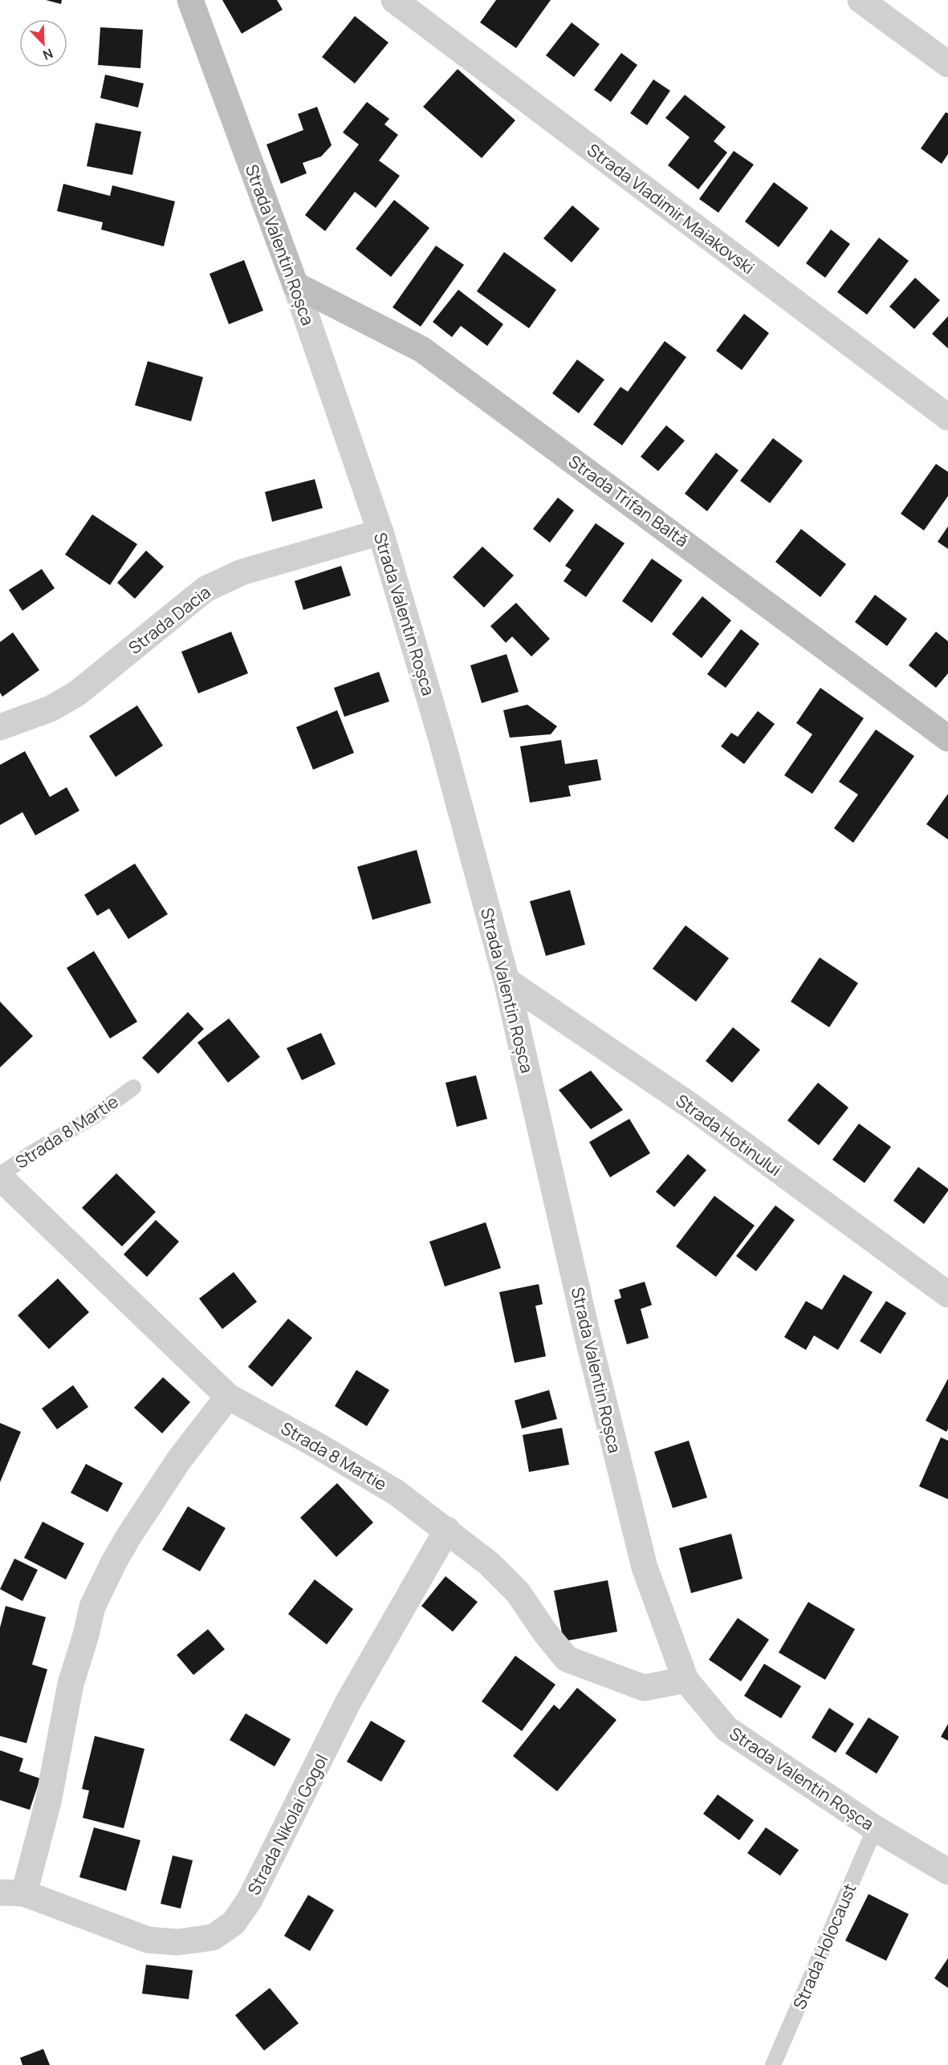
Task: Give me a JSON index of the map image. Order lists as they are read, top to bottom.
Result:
{
  "streets": {
    "main road": ["Strada Valentin Roșca", "Strada Trifan Baltă"],
    "street": [
      "Strada Vladimir Maiakovski",
      "Strada Dacia",
      "Strada 8 Martie",
      "Strada Hotinului",
      "Strada Nikolai Gogol"
    ],
    "lane": ["Strada Holocaust"]
  },
  "crossings": [
    ["Strada Valentin Roșca", "Strada Trifan Baltă"],
    ["Strada Valentin Roșca", "Strada Dacia"],
    ["Strada Valentin Roșca", "Strada 8 Martie"],
    ["Strada Valentin Roșca", "Strada Hotinului"],
    ["Strada Valentin Roșca", "Strada Holocaust"],
    ["Strada 8 Martie", "Strada Nikolai Gogol"]
  ],
  "north": "bottom right"
}
